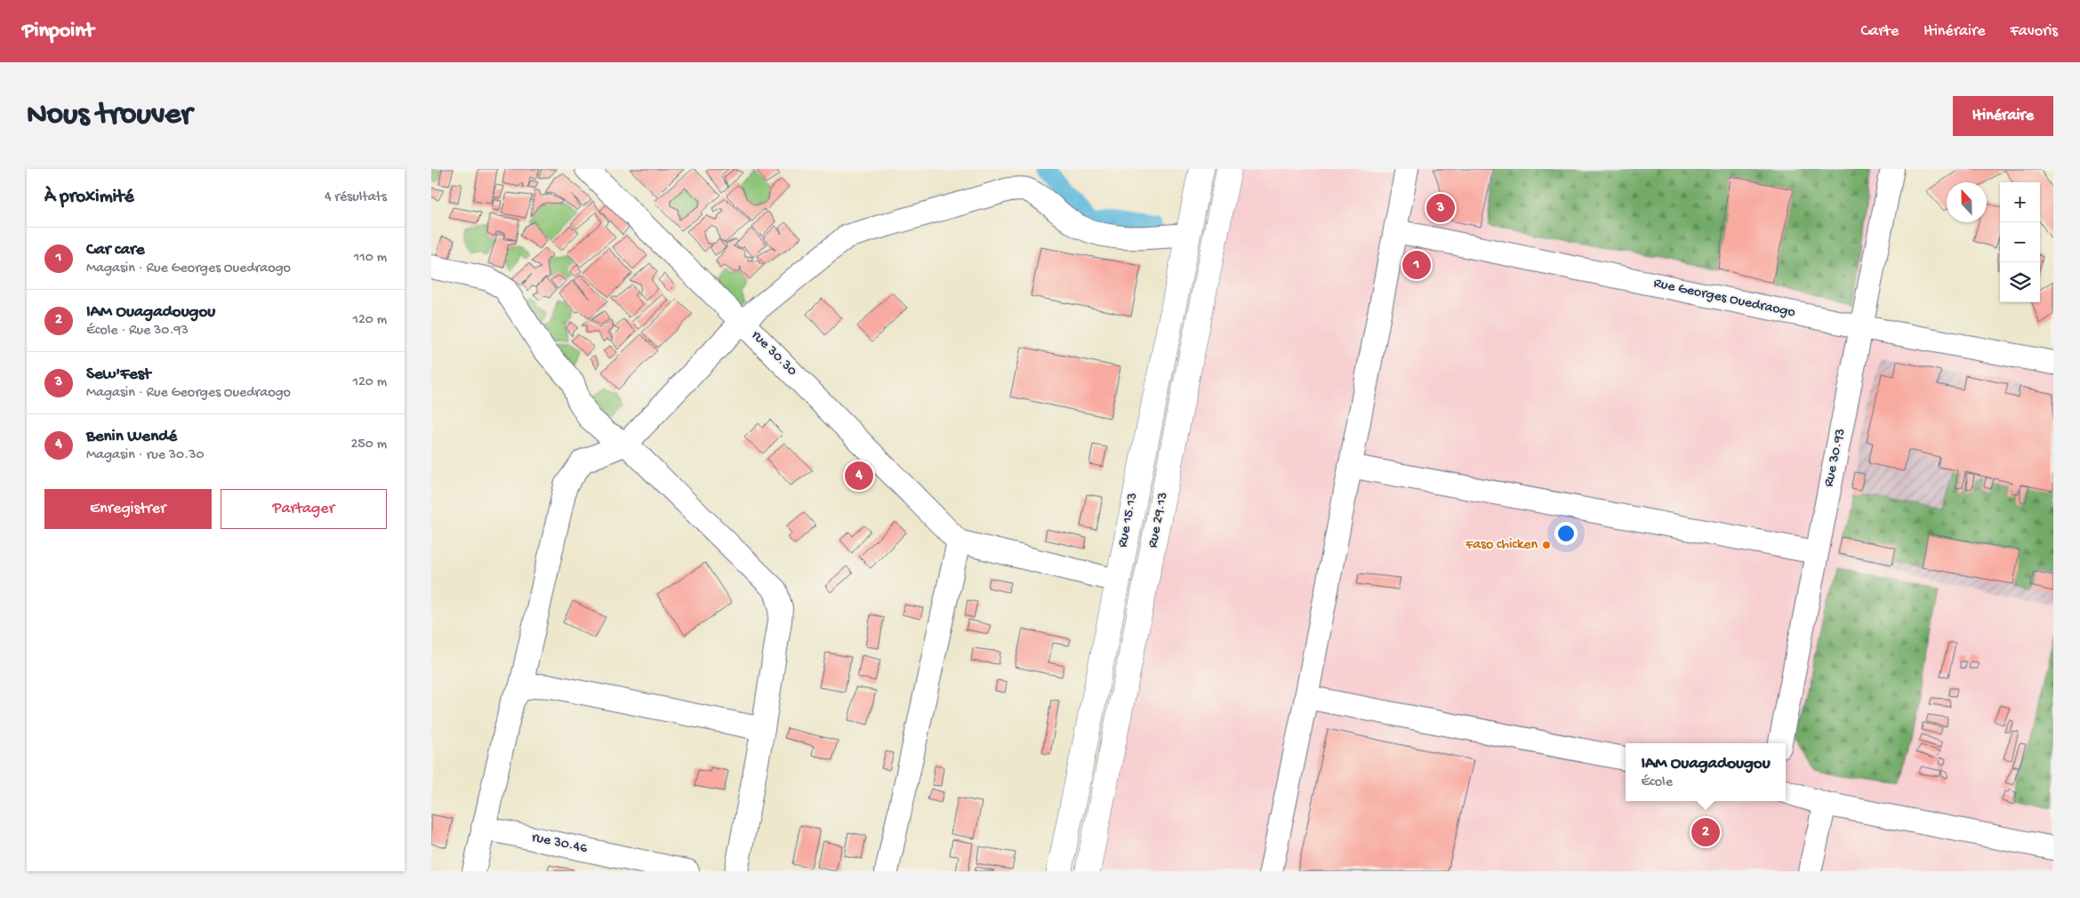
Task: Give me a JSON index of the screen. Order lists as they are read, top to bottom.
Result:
{
  "streets": {
    "main road": ["Rue 15.13", "Rue 29.13"],
    "street": [
      "Rue Georges Ouedraogo",
      "rue 30.30",
      "Rue 30.93",
      "rue 30.46"
    ]
  },
  "crossings": [
    ["Rue Georges Ouedraogo", "Rue 30.93"]
  ],
  "places": ["Faso chicken"],
  "north": "top",
  "page": {
    "header": "Pinpoint",
    "nav": ["Carte", "Itinéraire", "Favoris"],
    "buttons": [
      "Itinéraire",
      ["Enregistrer", "Partager"]
    ],
    "title": "Nous trouver",
    "heading": ["À proximité", "4 résultats"],
    "map_buttons": ["+", "−"],
    "pins": [
      "3",
      "1",
      "4",
      "2"
    ],
    "list": [
      {
        "mark": "1",
        "name": "Car care",
        "note": "Magasin · Rue Georges Ouedraogo",
        "value": "110 m"
      },
      {
        "mark": "2",
        "name": "IAM Ouagadougou",
        "note": "École · Rue 30.93",
        "value": "120 m"
      },
      {
        "mark": "3",
        "name": "Sew'Fest",
        "note": "Magasin · Rue Georges Ouedraogo",
        "value": "120 m"
      },
      {
        "mark": "4",
        "name": "Benin Wendé",
        "note": "Magasin · rue 30.30",
        "value": "250 m"
      }
    ],
    "popup": ["IAM Ouagadougou", "École"]
  }
}
